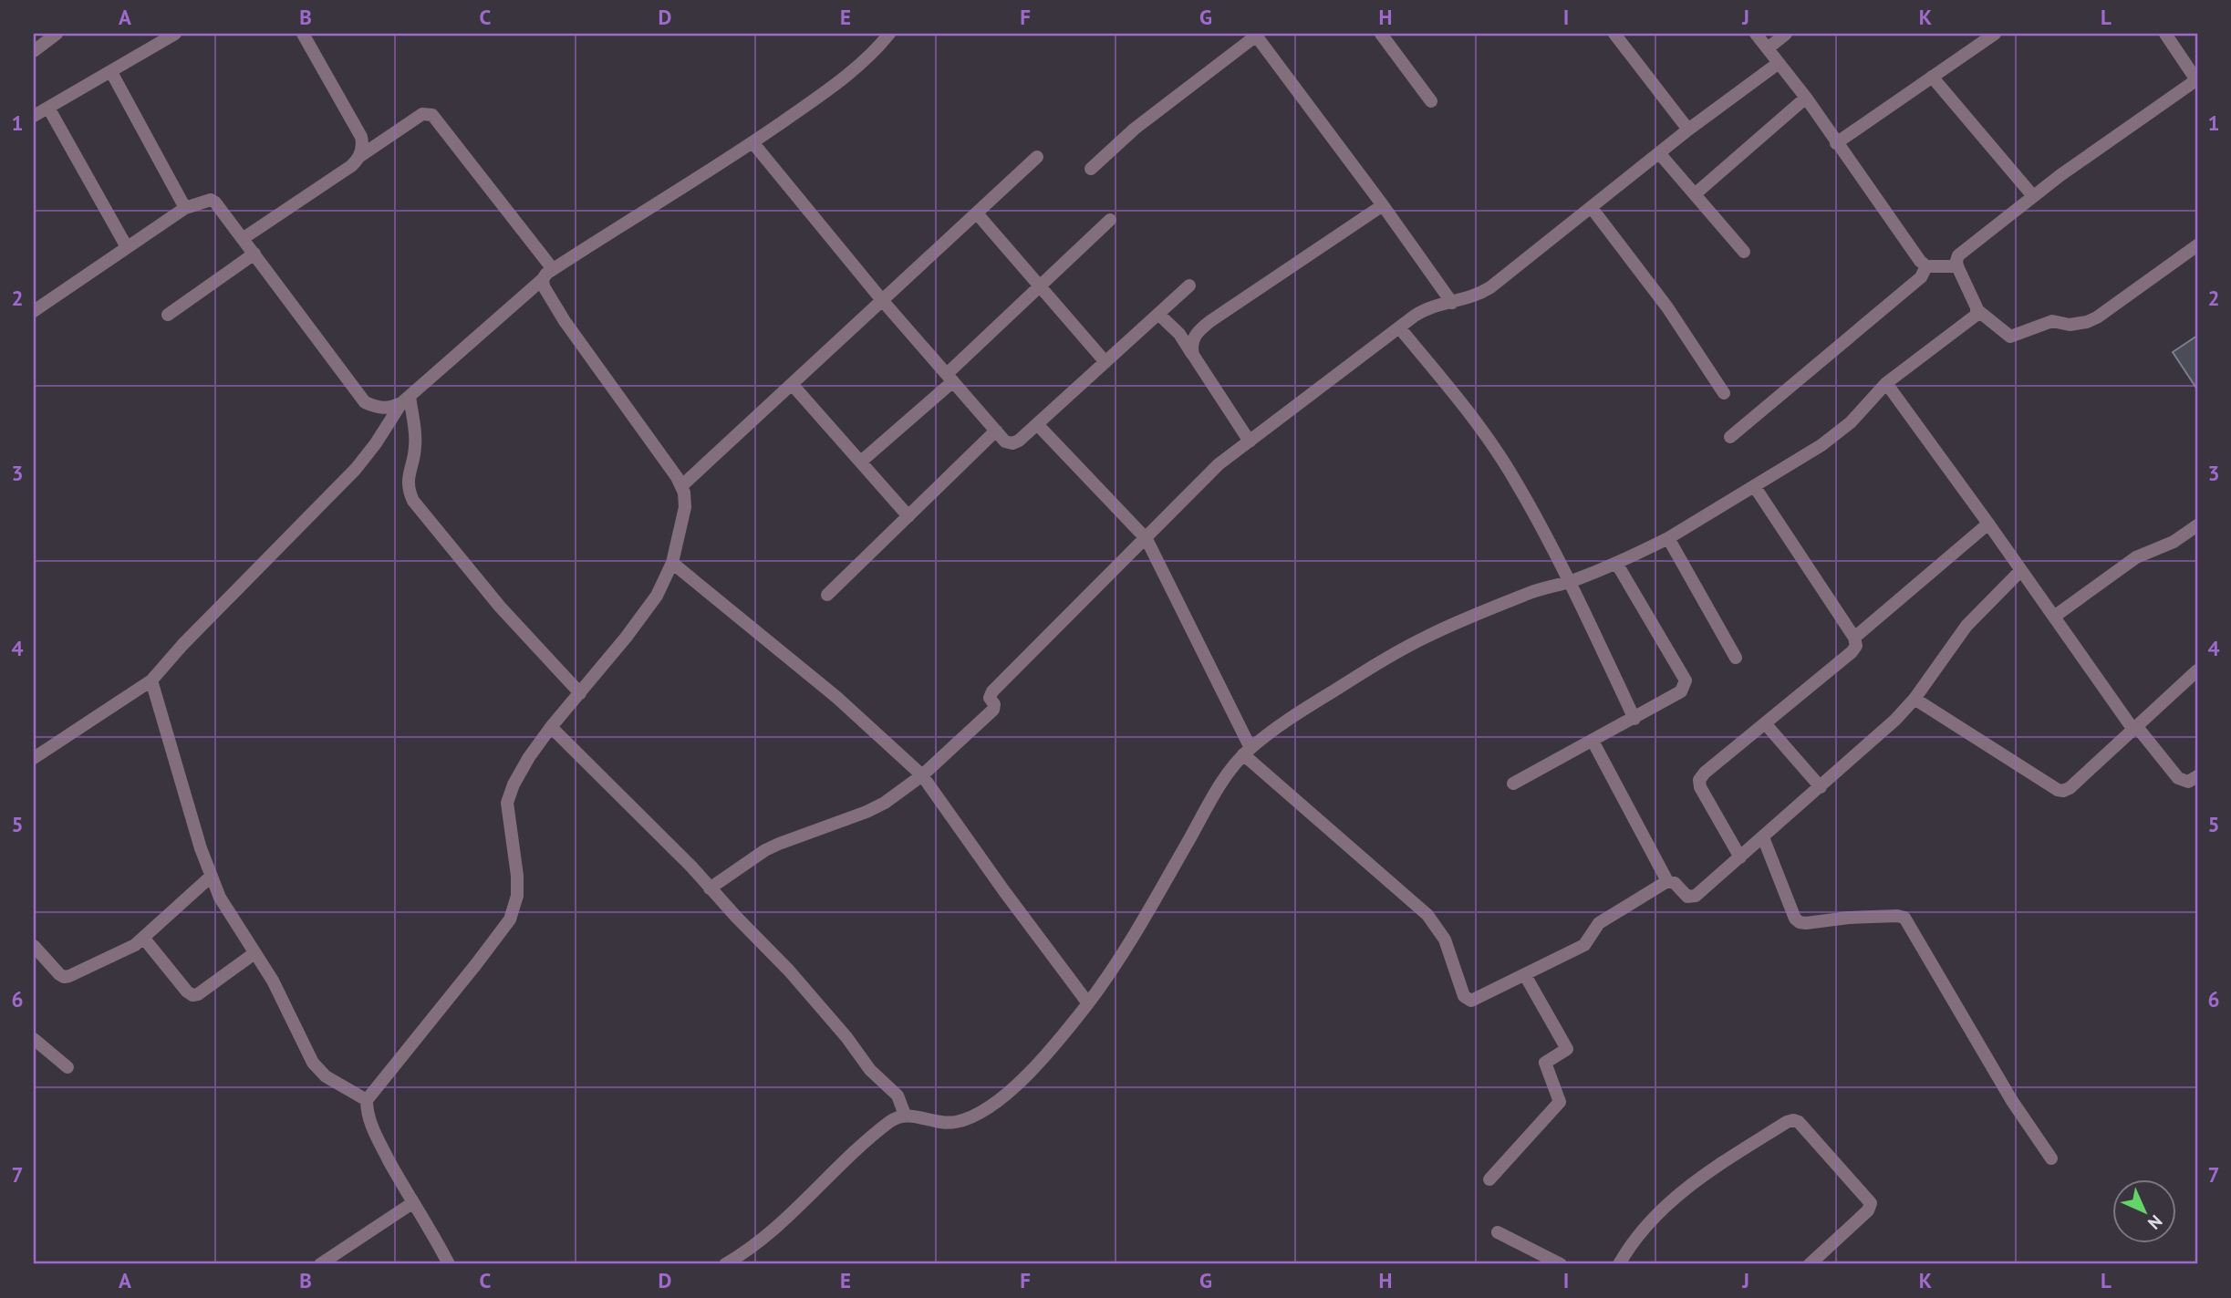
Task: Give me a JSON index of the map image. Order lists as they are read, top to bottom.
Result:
{
  "north": "bottom right",
  "grid": {
    "columns": [
      "A",
      "B",
      "C",
      "D",
      "E",
      "F",
      "G",
      "H",
      "I",
      "J",
      "K",
      "L"
    ],
    "rows": [
      "1",
      "2",
      "3",
      "4",
      "5",
      "6",
      "7"
    ]
  }
}
